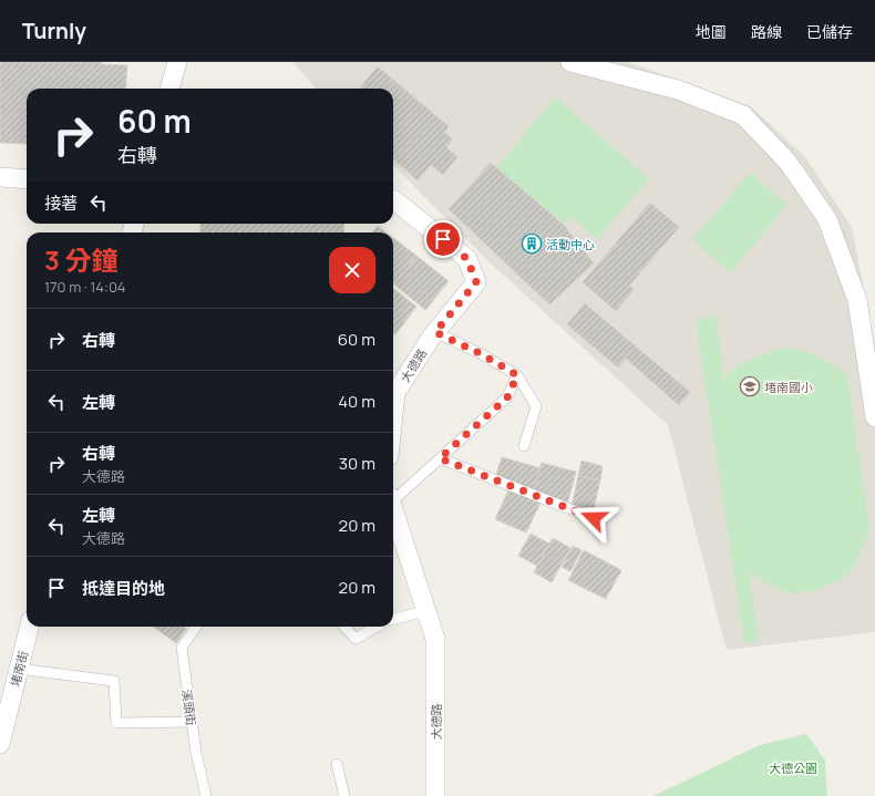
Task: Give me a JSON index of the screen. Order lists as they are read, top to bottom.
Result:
{
  "streets": {
    "street": ["大德路", "堵南街"],
    "lane": ["溪頭街"]
  },
  "parks": ["大德公園"],
  "places": {
    "building": ["活動中心"],
    "school or university": ["堵南國小"]
  },
  "page": {
    "header": "Turnly",
    "nav": ["地圖", "路線", "已儲存"],
    "turn": ["60 m", "右轉"],
    "then": "接著",
    "heading": ["3 分鐘", "170 m · 14:04"],
    "list": [
      {
        "name": "右轉",
        "value": "60 m"
      },
      {
        "name": "左轉",
        "value": "40 m"
      },
      {
        "name": "右轉",
        "note": "大德路",
        "value": "30 m"
      },
      {
        "name": "左轉",
        "note": "大德路",
        "value": "20 m"
      },
      {
        "name": "抵達目的地",
        "value": "20 m"
      }
    ]
  }
}
